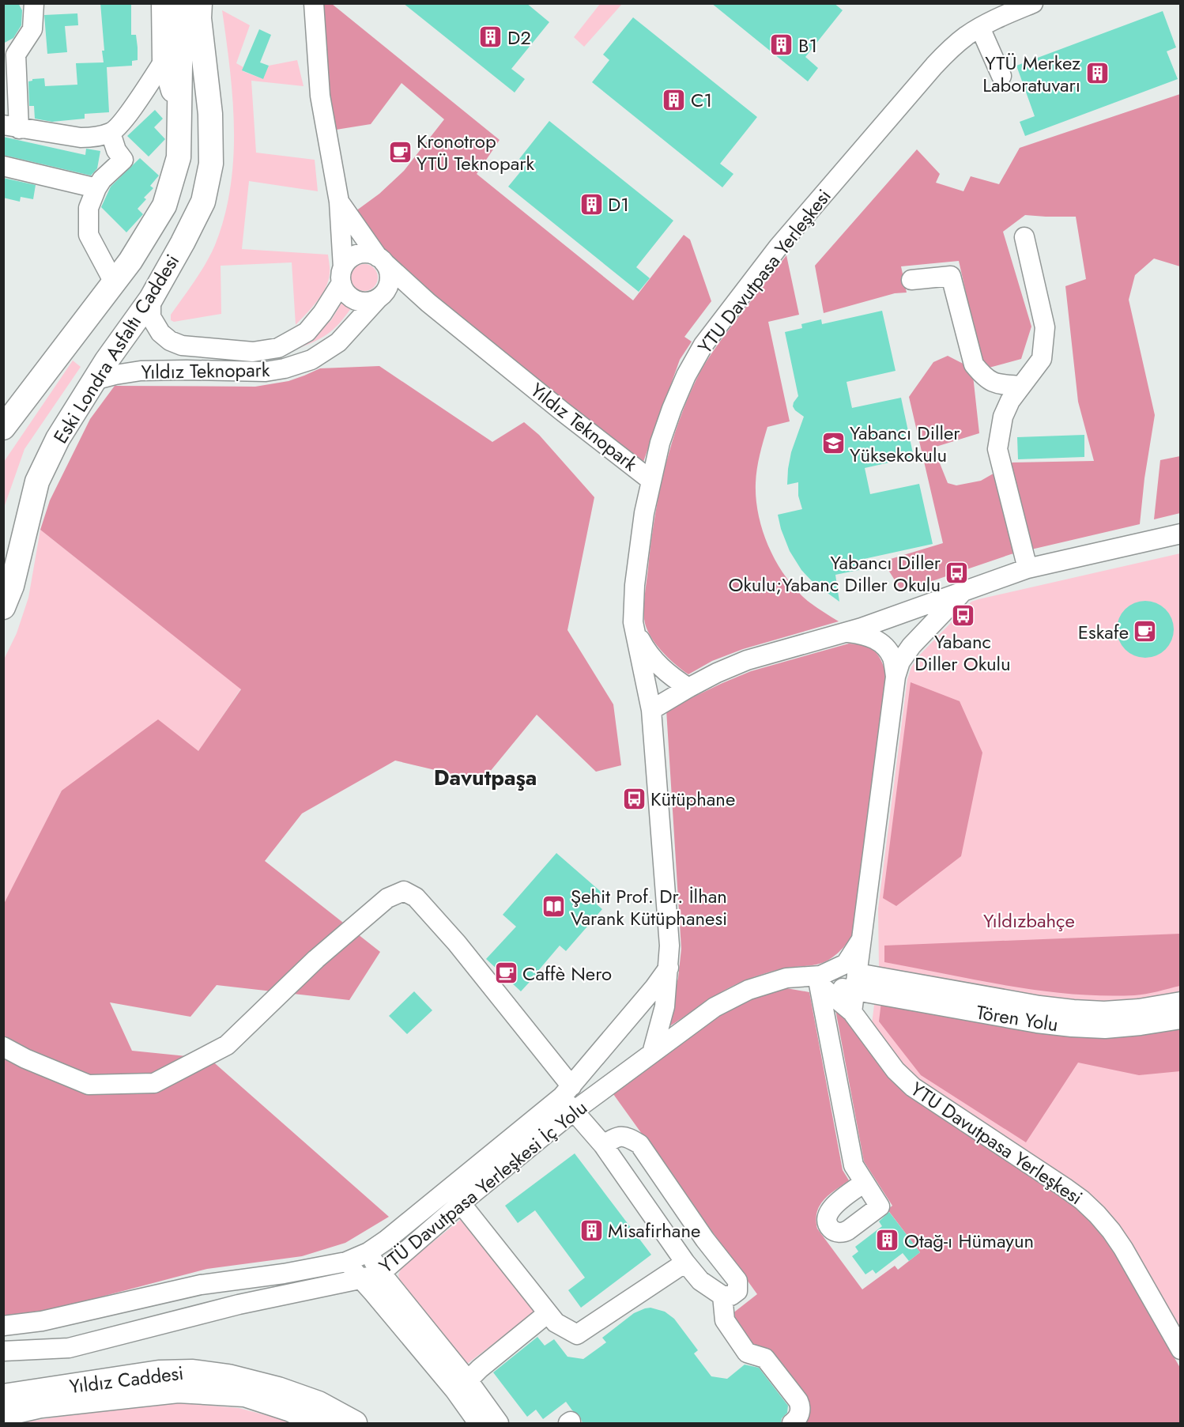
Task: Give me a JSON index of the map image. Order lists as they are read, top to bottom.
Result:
{
  "streets": {
    "main road": ["Eski Londra Asfaltı Caddesi", "Yıldız Caddesi"],
    "street": [
      "YTU Davutpasa Yerleşkesi",
      "Yıldız Teknopark",
      "Tören Yolu",
      "YTÜ Davutpasa Yerleşkesi İç Yolu"
    ]
  },
  "crossings": [
    ["YTU Davutpasa Yerleşkesi", "Yıldız Teknopark"],
    ["YTU Davutpasa Yerleşkesi", "Tören Yolu"],
    ["YTU Davutpasa Yerleşkesi", "YTÜ Davutpasa Yerleşkesi İç Yolu"],
    ["Eski Londra Asfaltı Caddesi", "Yıldız Teknopark"]
  ],
  "districts": ["Davutpaşa"],
  "parks": ["Yıldızbahçe"],
  "places": {
    "building": [
      "D2",
      "B1",
      "YTÜ Merkez Laboratuvarı",
      "C1",
      "D1",
      "Misafirhane",
      "Otağ-ı Hümayun"
    ],
    "cafe": ["Kronotrop YTÜ Teknopark", "Eskafe", "Caffè Nero"],
    "school or university": ["Yabancı Diller Yüksekokulu"],
    "bus stop": ["Yabancı Diller Okulu;Yabanc Diller Okulu", "Yabanc Diller Okulu", "Kütüphane"],
    "library": ["Şehit Prof. Dr. İlhan Varank Kütüphanesi"]
  }
}
